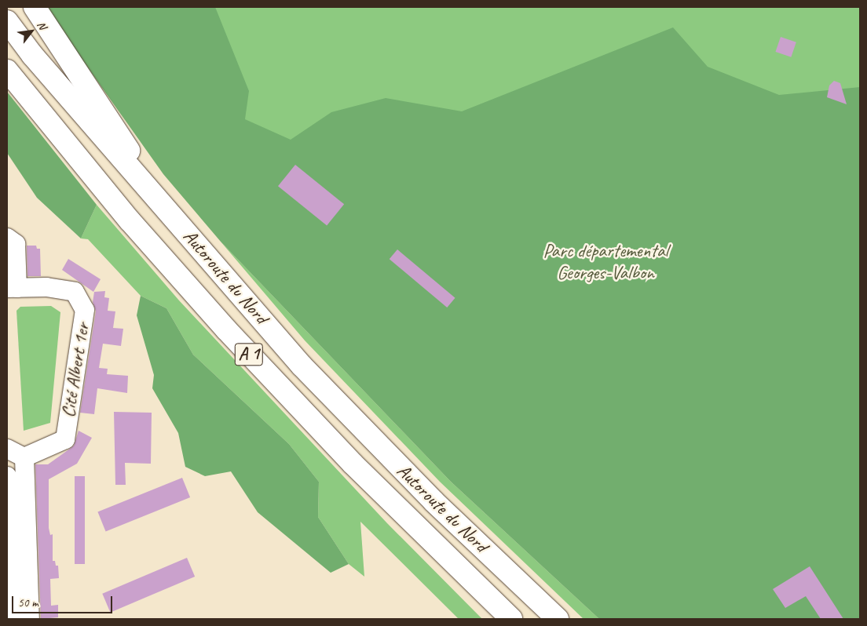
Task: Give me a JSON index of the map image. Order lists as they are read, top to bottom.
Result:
{
  "streets": {
    "highway": ["Autoroute du Nord", "A 1"],
    "street": ["Cité Albert 1er"]
  },
  "parks": ["Parc départemental Georges-Valbon"],
  "scale_bar": "50 m",
  "north": "top right"
}
